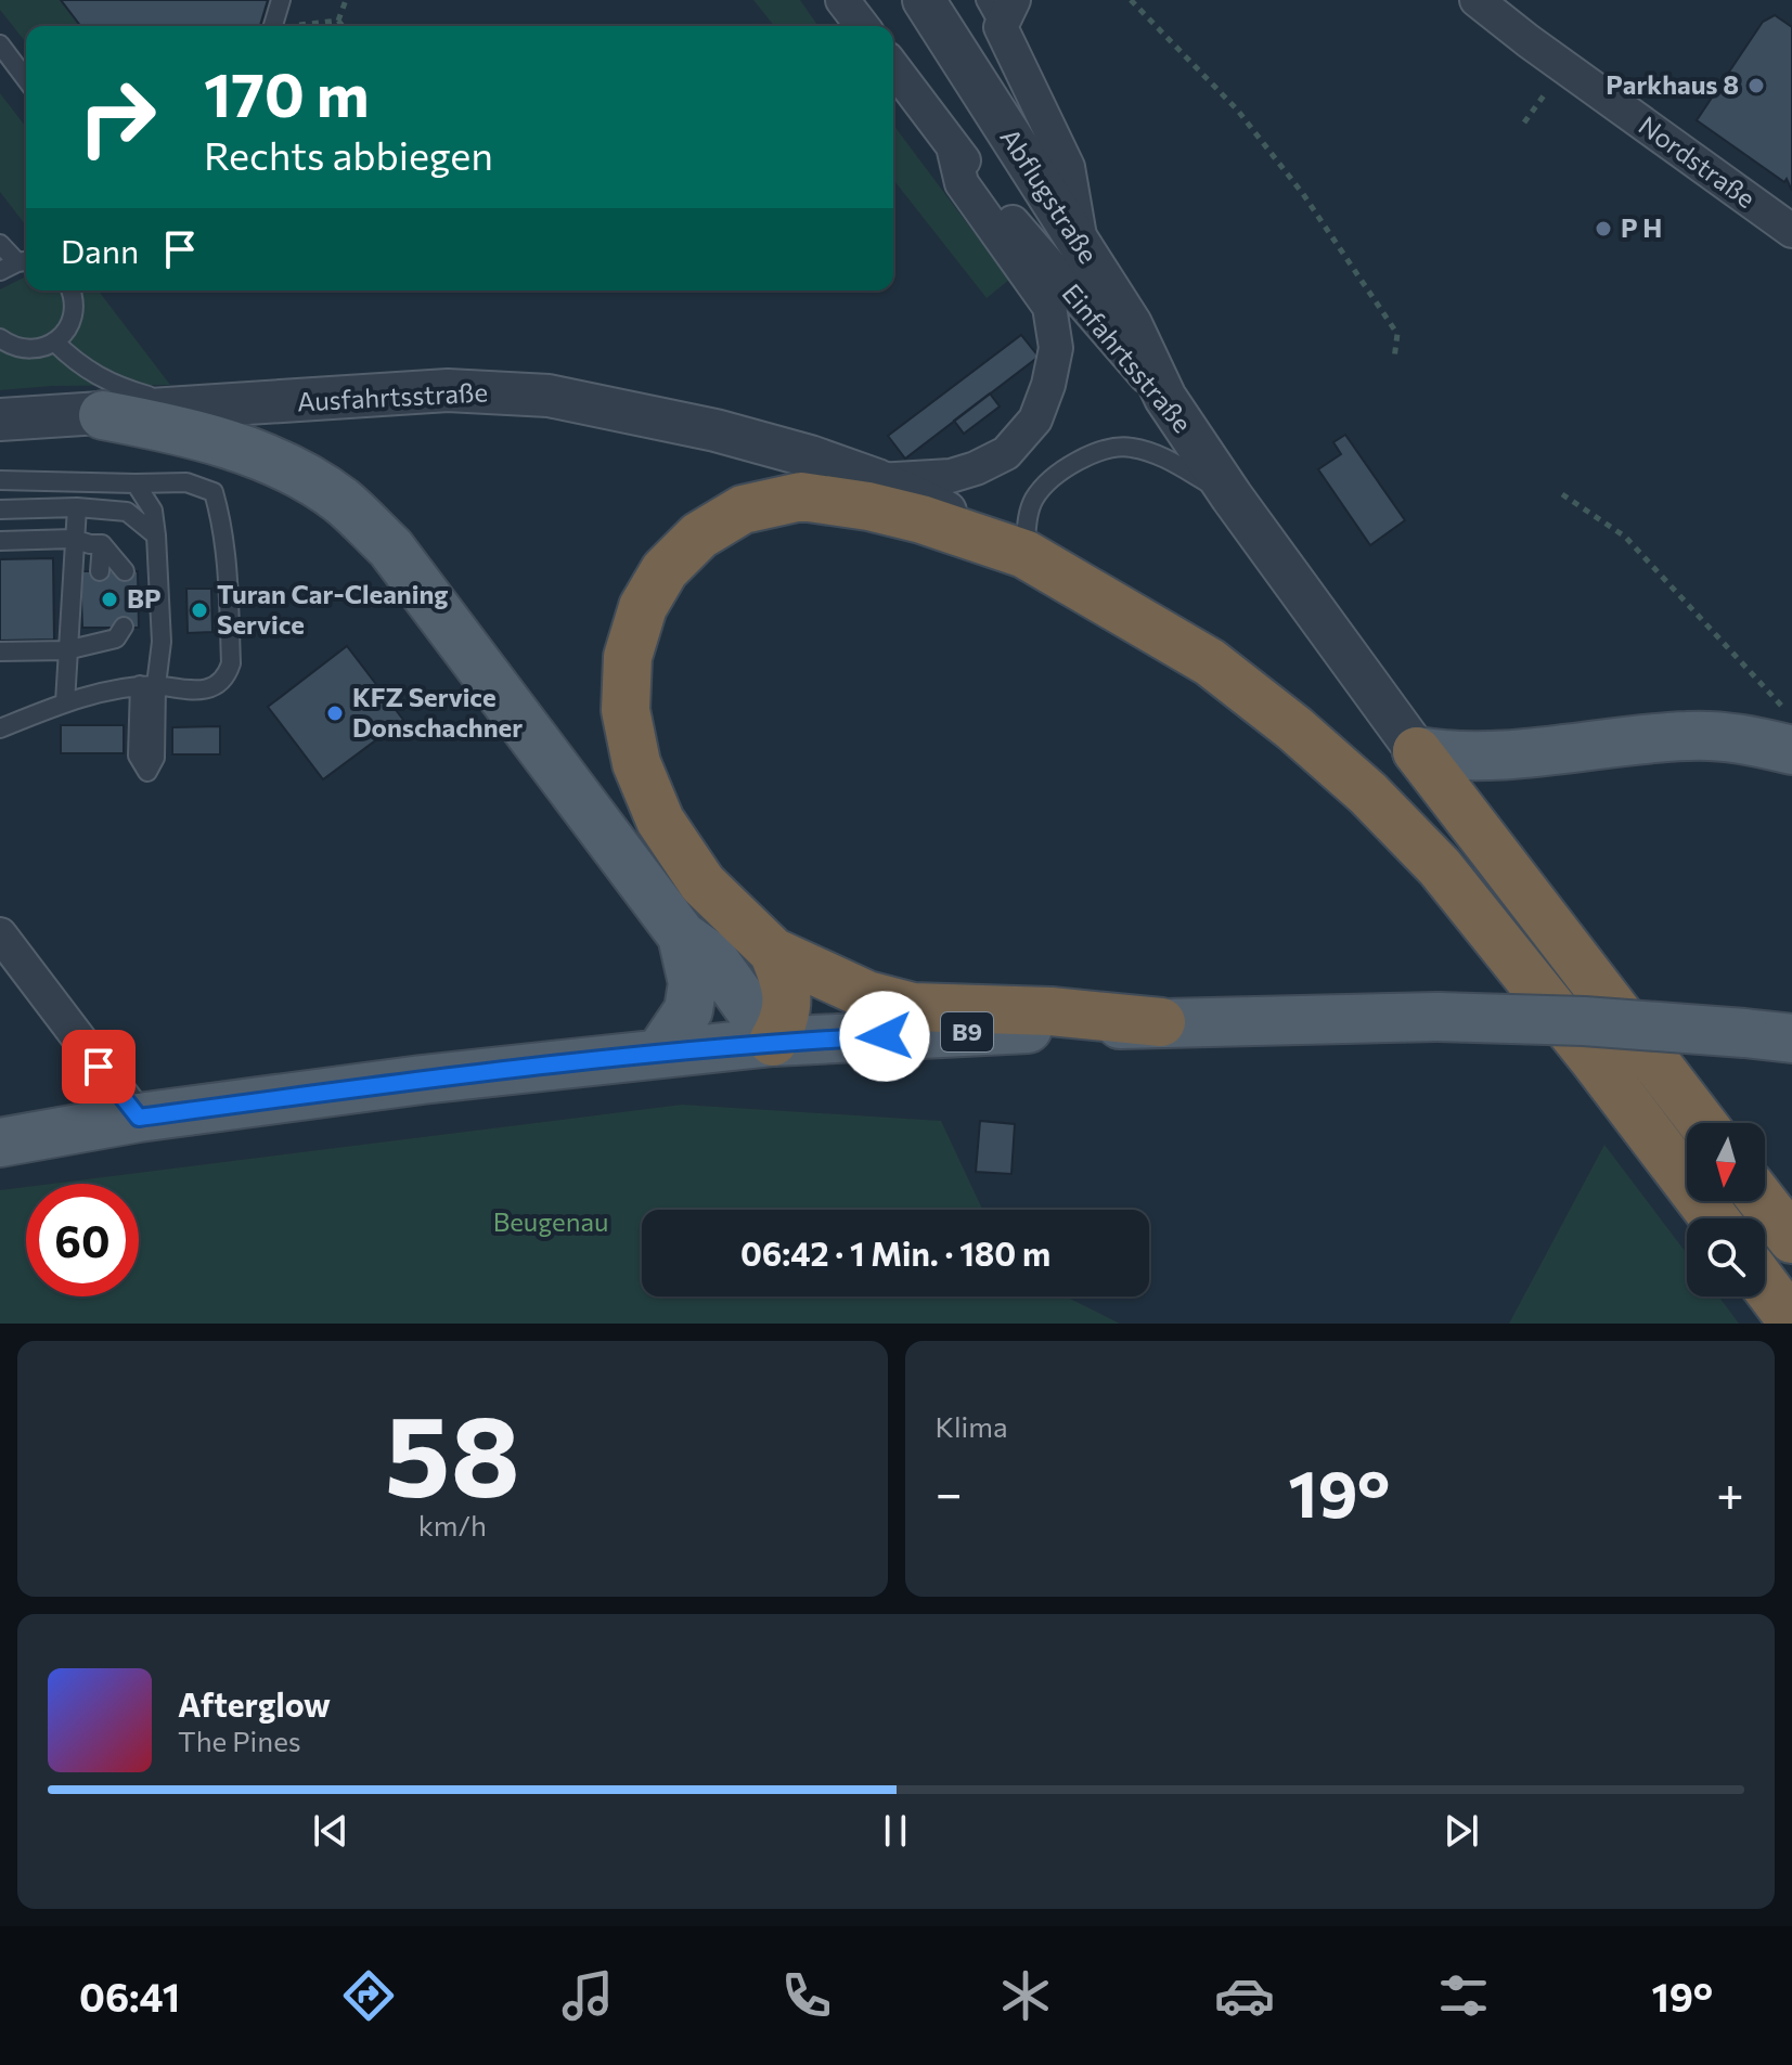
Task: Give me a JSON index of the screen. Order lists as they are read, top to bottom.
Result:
{
  "streets": {
    "main road": ["B9"],
    "street": [
      "Nordstraße",
      "Abflugstraße",
      "Einfahrtsstraße",
      "Ausfahrtsstraße"
    ]
  },
  "crossings": [
    ["Abflugstraße", "Einfahrtsstraße"]
  ],
  "parks": ["Beugenau"],
  "places": [
    "Parkhaus 8",
    "P H",
    "BP",
    "Turan Car-Cleaning Service",
    "KFZ Service Donschachner"
  ],
  "north": "bottom",
  "page": {
    "turn": ["170 m", "Rechts abbiegen"],
    "then": "Dann",
    "limit": "60",
    "trip": "06:42 · 1 Min. · 180 m",
    "tile": [
      ["58", "km/h"],
      "Klima"
    ],
    "heat": ["−", "19°", "+"],
    "song": ["Afterglow", "The Pines"],
    "tabs": ["06:41", "19°"]
  }
}
